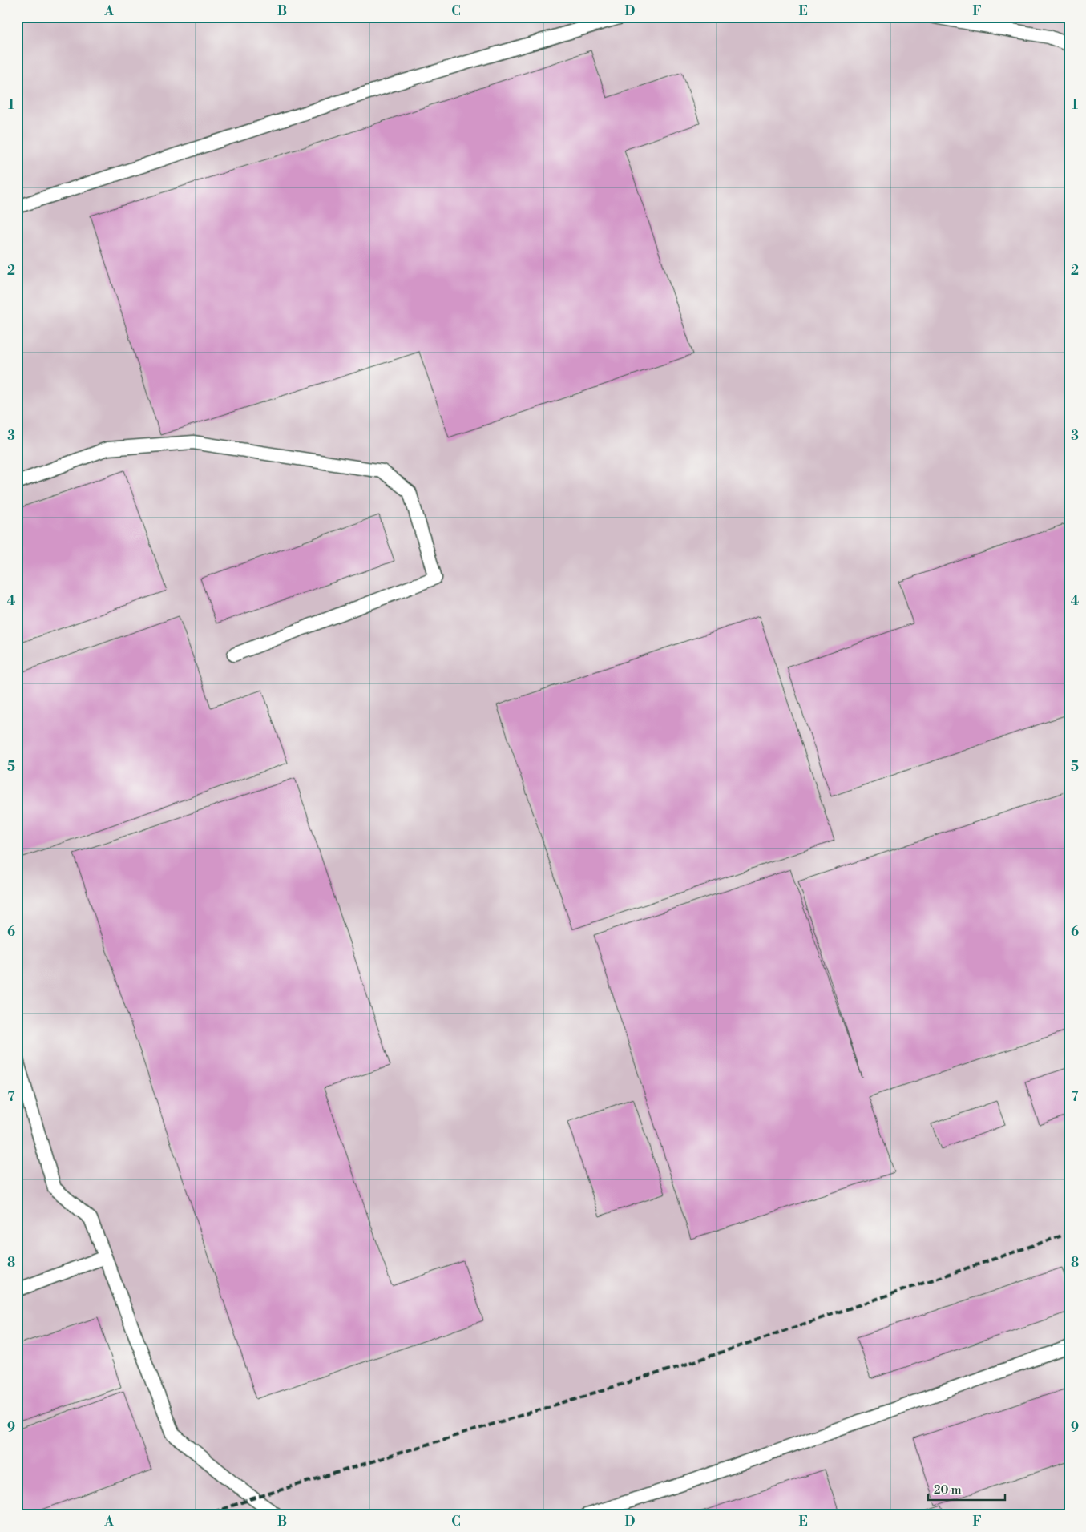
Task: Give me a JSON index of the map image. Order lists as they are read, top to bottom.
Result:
{
  "scale_bar": "20 m",
  "grid": {
    "columns": [
      "A",
      "B",
      "C",
      "D",
      "E",
      "F"
    ],
    "rows": [
      "1",
      "2",
      "3",
      "4",
      "5",
      "6",
      "7",
      "8",
      "9"
    ]
  }
}
